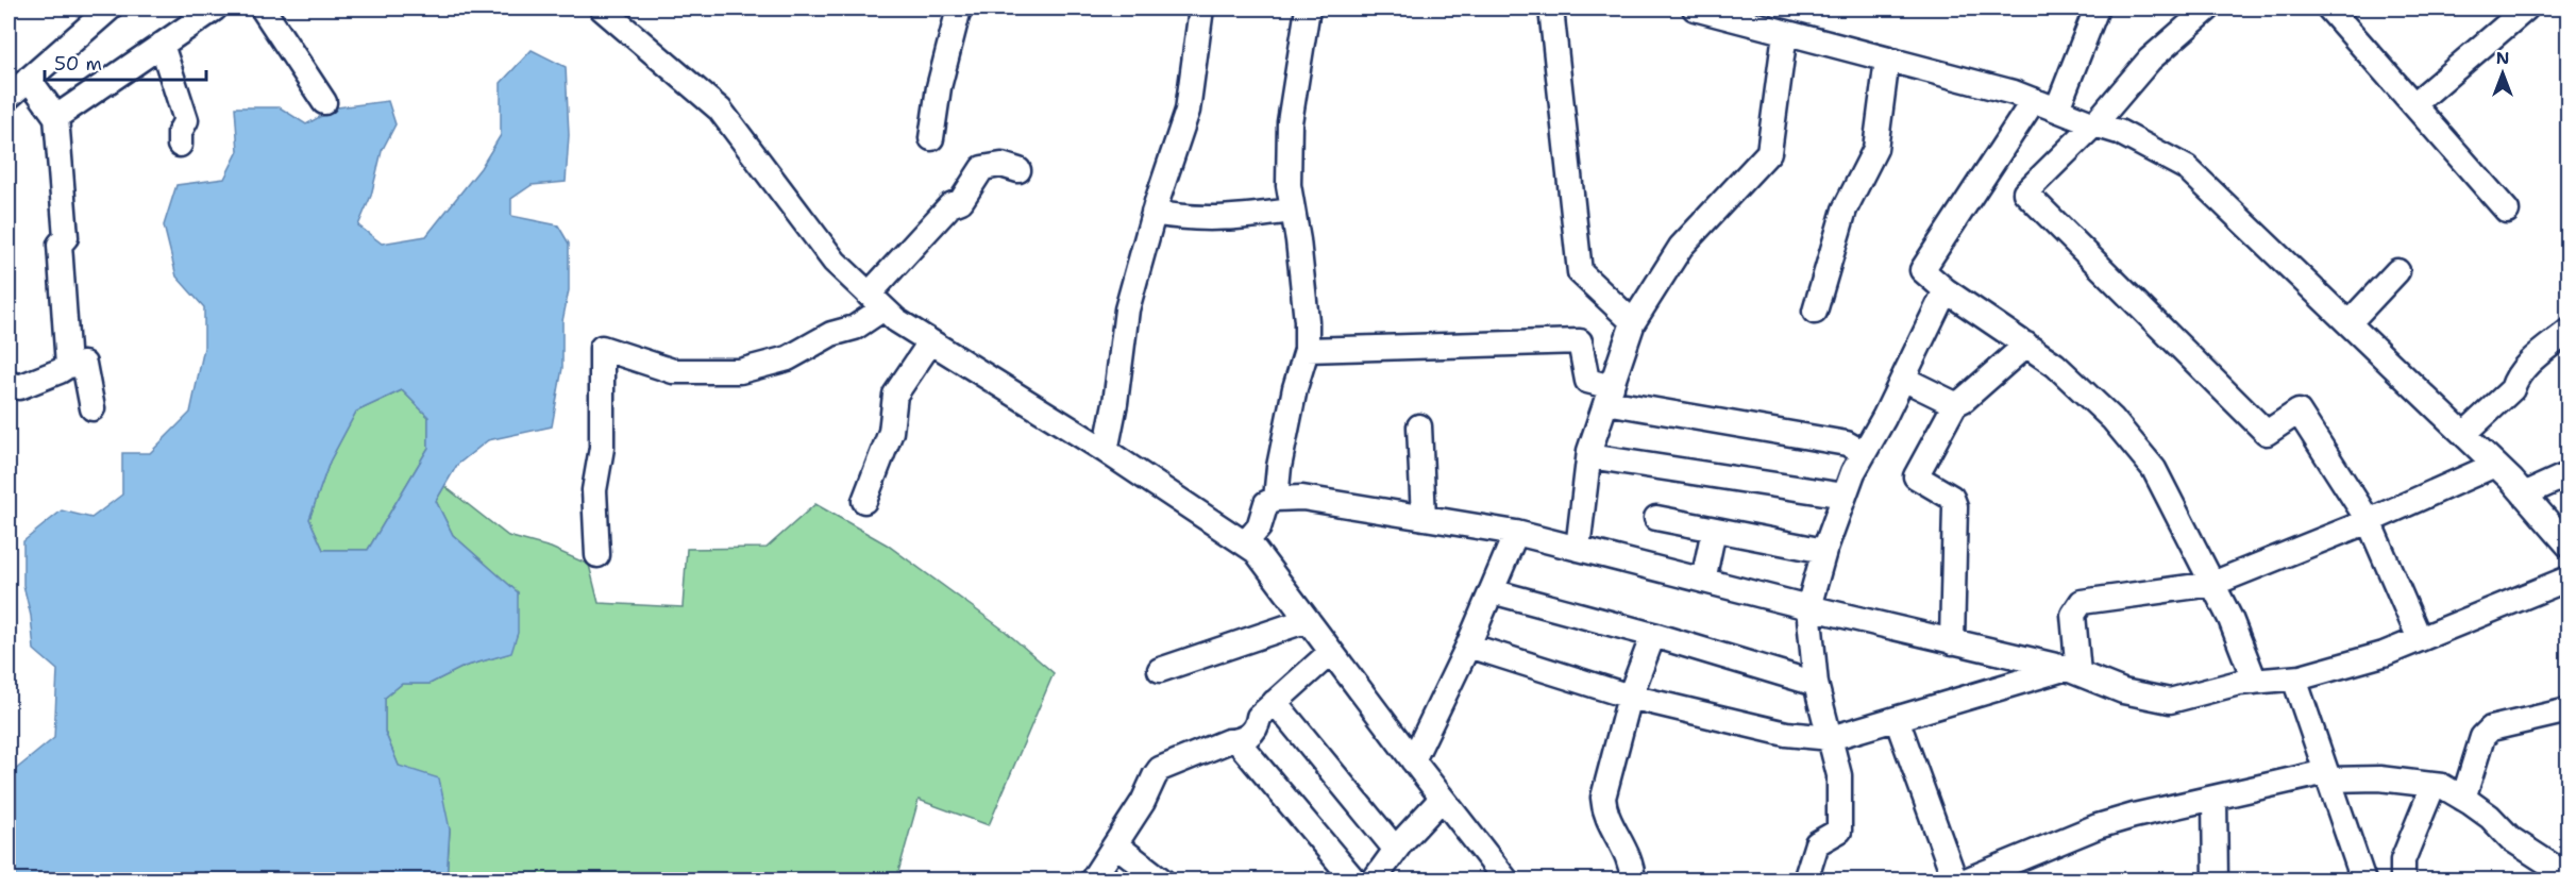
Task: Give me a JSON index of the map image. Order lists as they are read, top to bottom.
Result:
{
  "scale_bar": "50 m",
  "north": "top"
}
